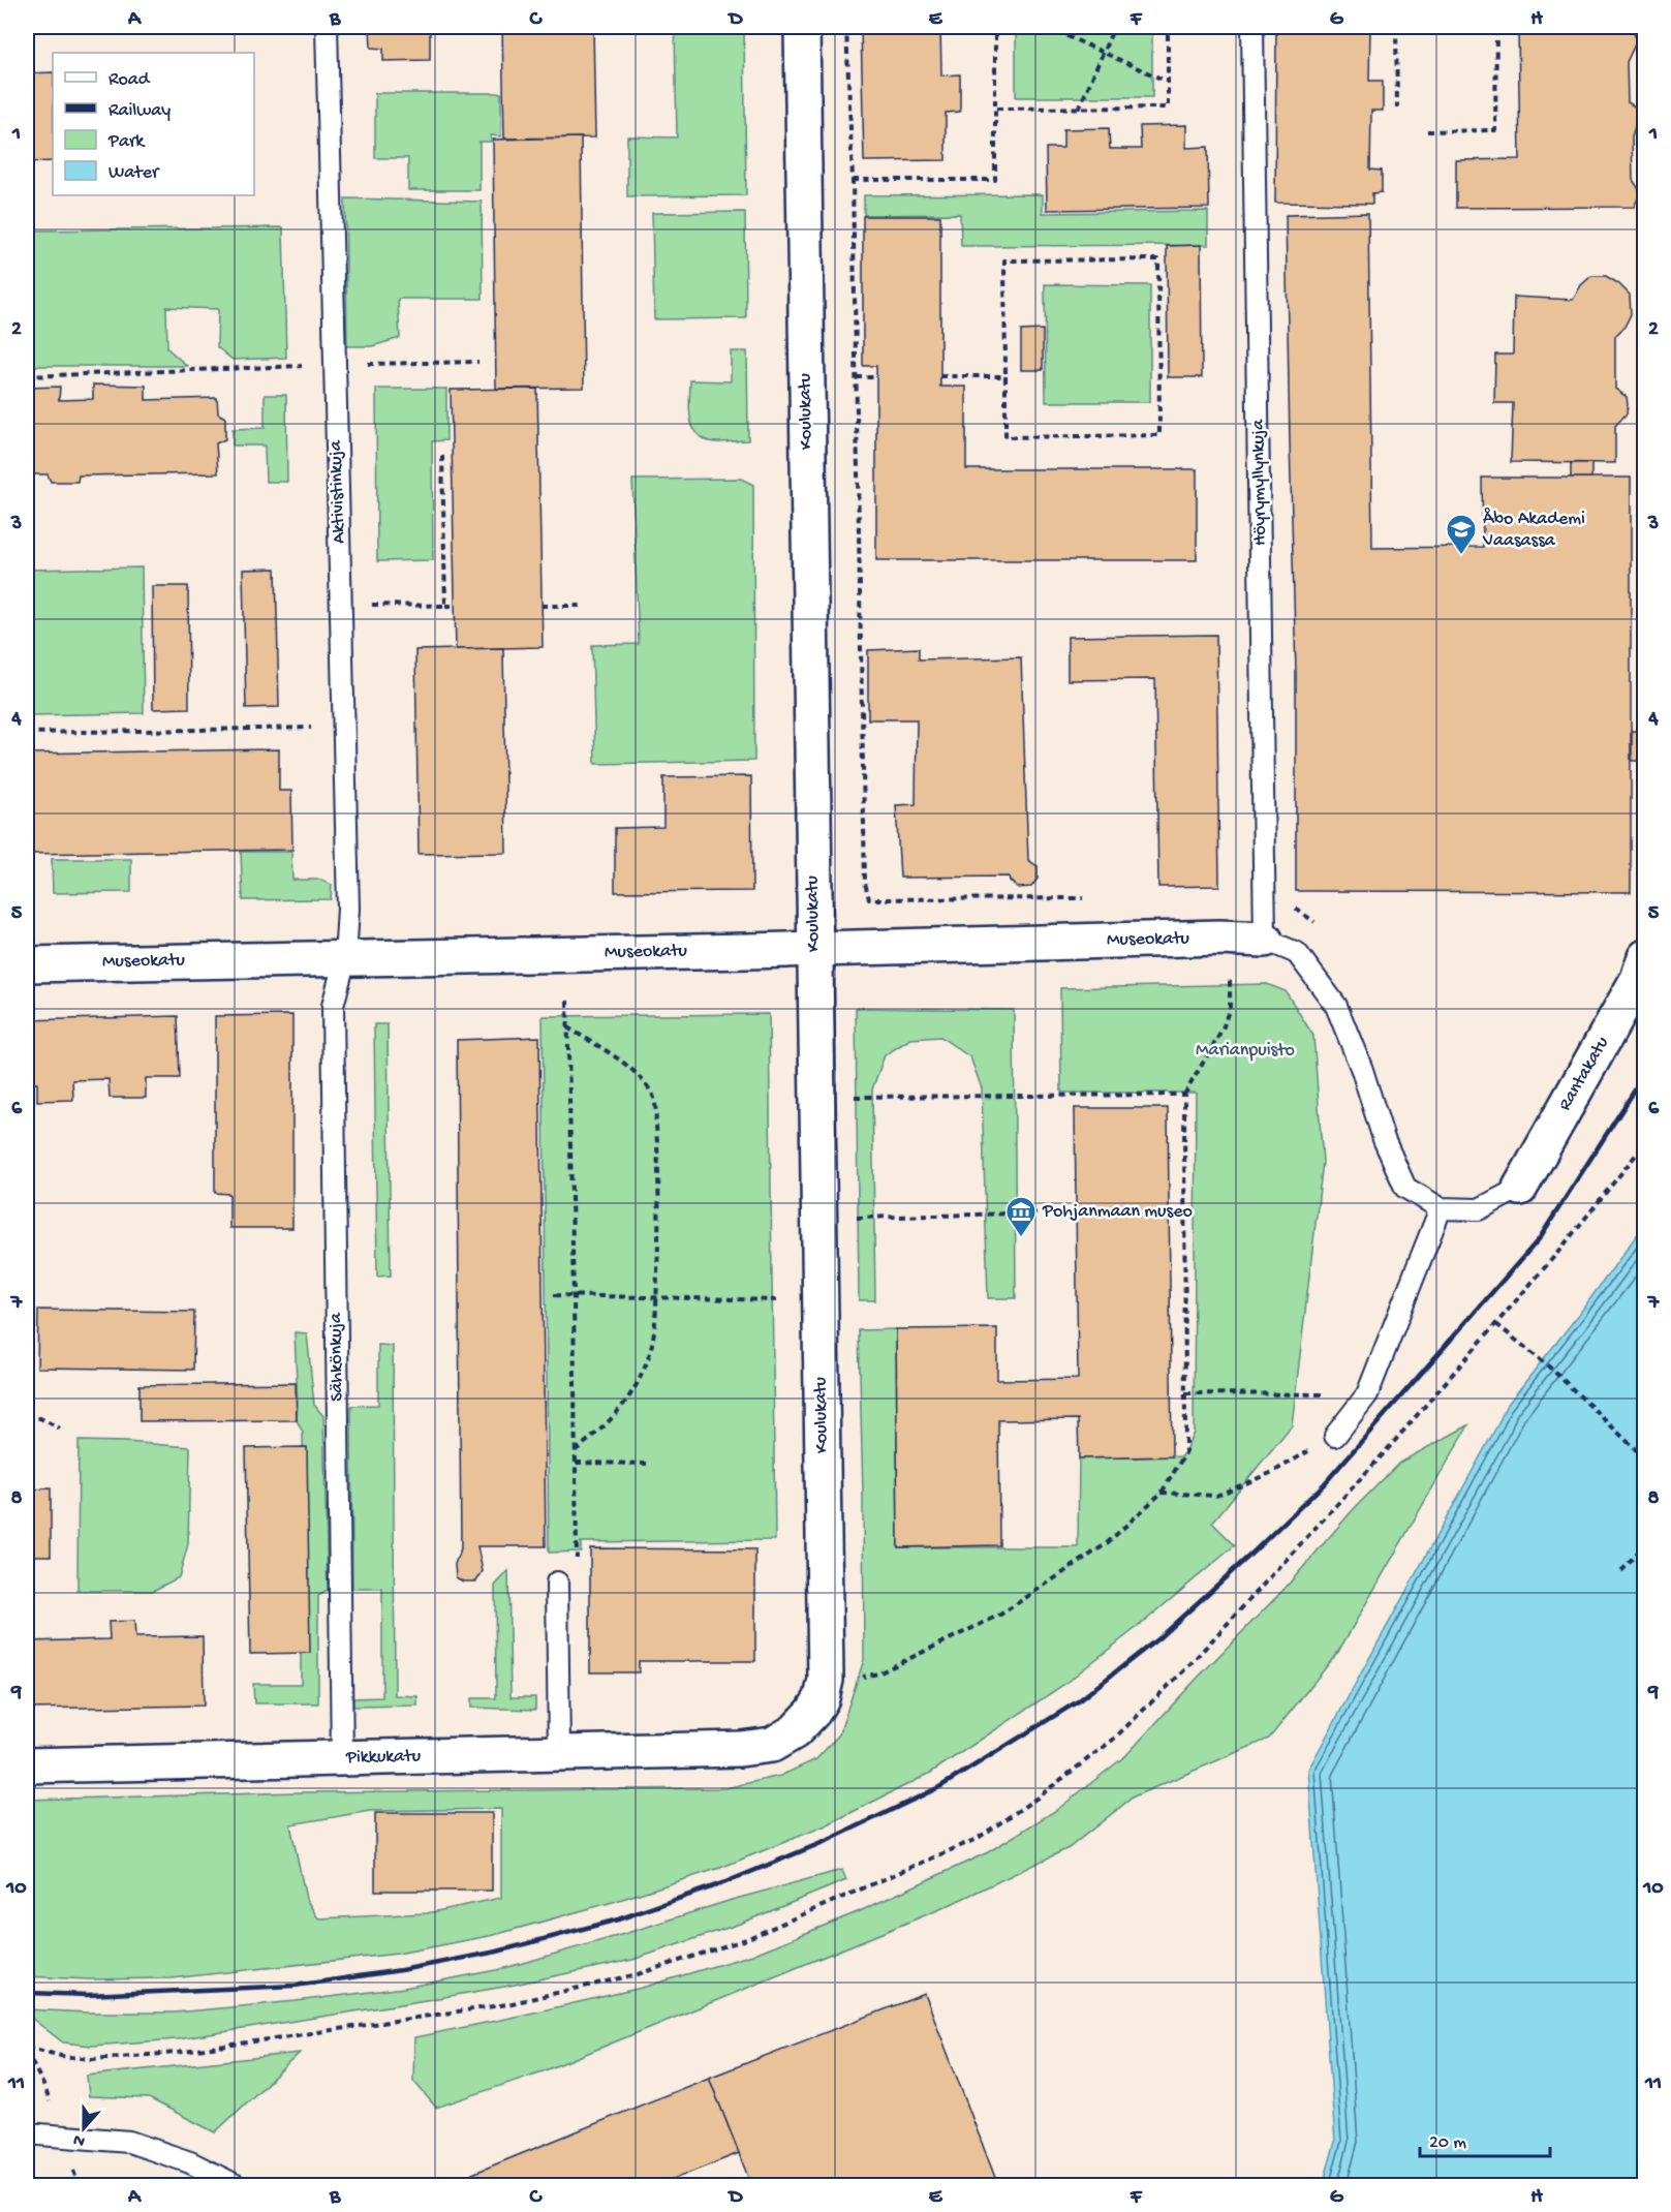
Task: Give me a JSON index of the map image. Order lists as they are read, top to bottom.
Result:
{
  "streets": {
    "street": [
      "Koulukatu",
      "Museokatu",
      "Rantakatu",
      "Pikkukatu"
    ],
    "lane": ["Höyrymyllynkuja", "Aktivistinkuja", "Sähkönkuja"]
  },
  "crossings": [
    ["Koulukatu", "Museokatu"],
    ["Koulukatu", "Pikkukatu"],
    ["Höyrymyllynkuja", "Museokatu"],
    ["Aktivistinkuja", "Museokatu"],
    ["Aktivistinkuja", "Sähkönkuja"],
    ["Museokatu", "Sähkönkuja"],
    ["Sähkönkuja", "Pikkukatu"]
  ],
  "parks": ["Marianpuisto"],
  "places": {
    "school or university": ["Åbo Akademi Vaasassa"],
    "museum": ["Pohjanmaan museo"]
  },
  "legend": [
    "Road",
    "Railway",
    "Park",
    "Water"
  ],
  "scale_bar": "20 m",
  "north": "bottom",
  "grid": {
    "columns": [
      "A",
      "B",
      "C",
      "D",
      "E",
      "F",
      "G",
      "H"
    ],
    "rows": [
      "1",
      "2",
      "3",
      "4",
      "5",
      "6",
      "7",
      "8",
      "9",
      "10",
      "11"
    ]
  }
}
